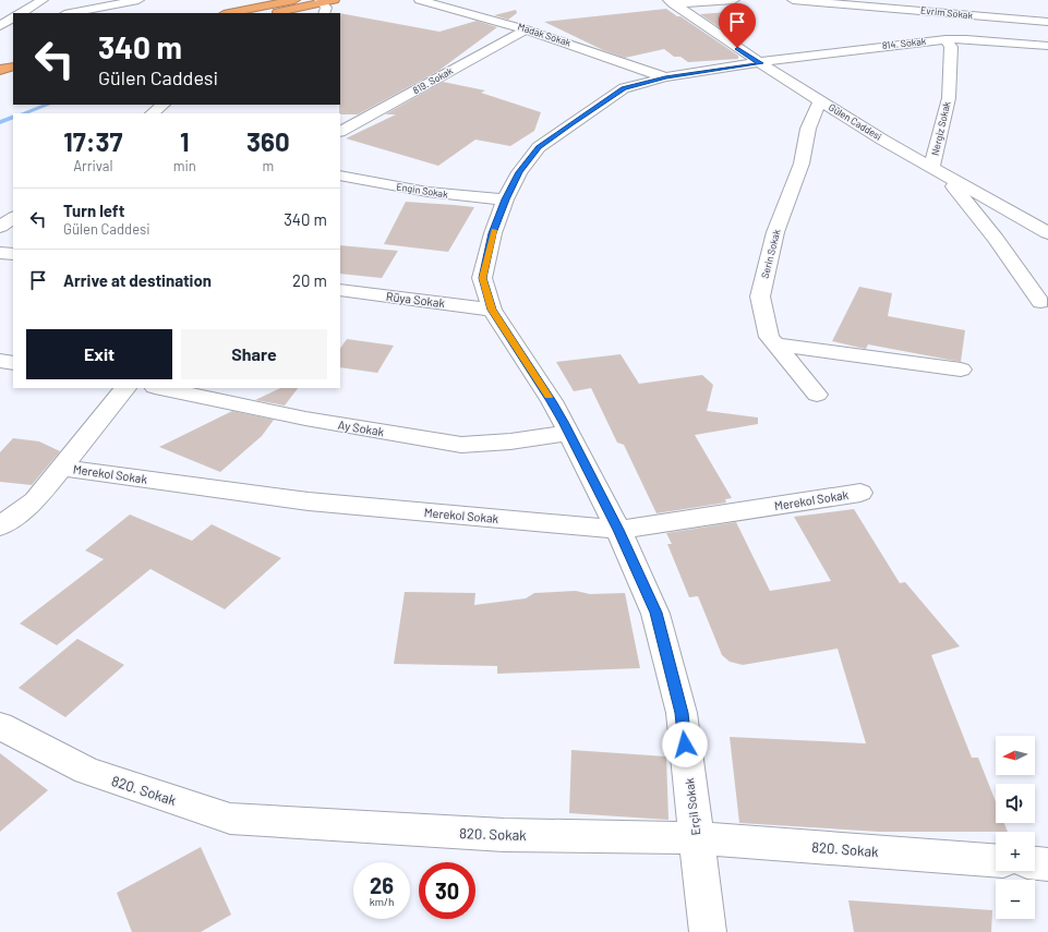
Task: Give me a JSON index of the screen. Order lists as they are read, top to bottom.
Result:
{
  "streets": {
    "street": [
      "Evrim Sokak",
      "Madak Sokak",
      "814. Sokak",
      "819. Sokak",
      "Gülen Caddesi",
      "Nergiz Sokak",
      "Engin Sokak",
      "Serin Sokak",
      "Rüya Sokak",
      "Ay Sokak",
      "Merekol Sokak",
      "820. Sokak",
      "Erçil Sokak"
    ]
  },
  "crossings": [
    ["Madak Sokak", "819. Sokak"],
    ["Madak Sokak", "Erçil Sokak"],
    ["814. Sokak", "Gülen Caddesi"],
    ["814. Sokak", "Nergiz Sokak"],
    ["814. Sokak", "Erçil Sokak"],
    ["Gülen Caddesi", "Nergiz Sokak"],
    ["Gülen Caddesi", "Serin Sokak"],
    ["Gülen Caddesi", "Erçil Sokak"],
    ["Engin Sokak", "Erçil Sokak"],
    ["Rüya Sokak", "Erçil Sokak"],
    ["Ay Sokak", "Erçil Sokak"],
    ["Merekol Sokak", "Erçil Sokak"],
    ["820. Sokak", "Erçil Sokak"]
  ],
  "north": "left",
  "page": {
    "turn": ["340 m", "Gülen Caddesi"],
    "eta": [
      "17:37",
      "Arrival",
      "1",
      "min",
      "360",
      "m"
    ],
    "list": [
      {
        "name": "Turn left",
        "note": "Gülen Caddesi",
        "value": "340 m"
      },
      {
        "name": "Arrive at destination",
        "value": "20 m"
      }
    ],
    "buttons": ["Exit", "Share"],
    "map_buttons": ["+", "−"],
    "speed": "26 km/h",
    "limit": "30"
  }
}
